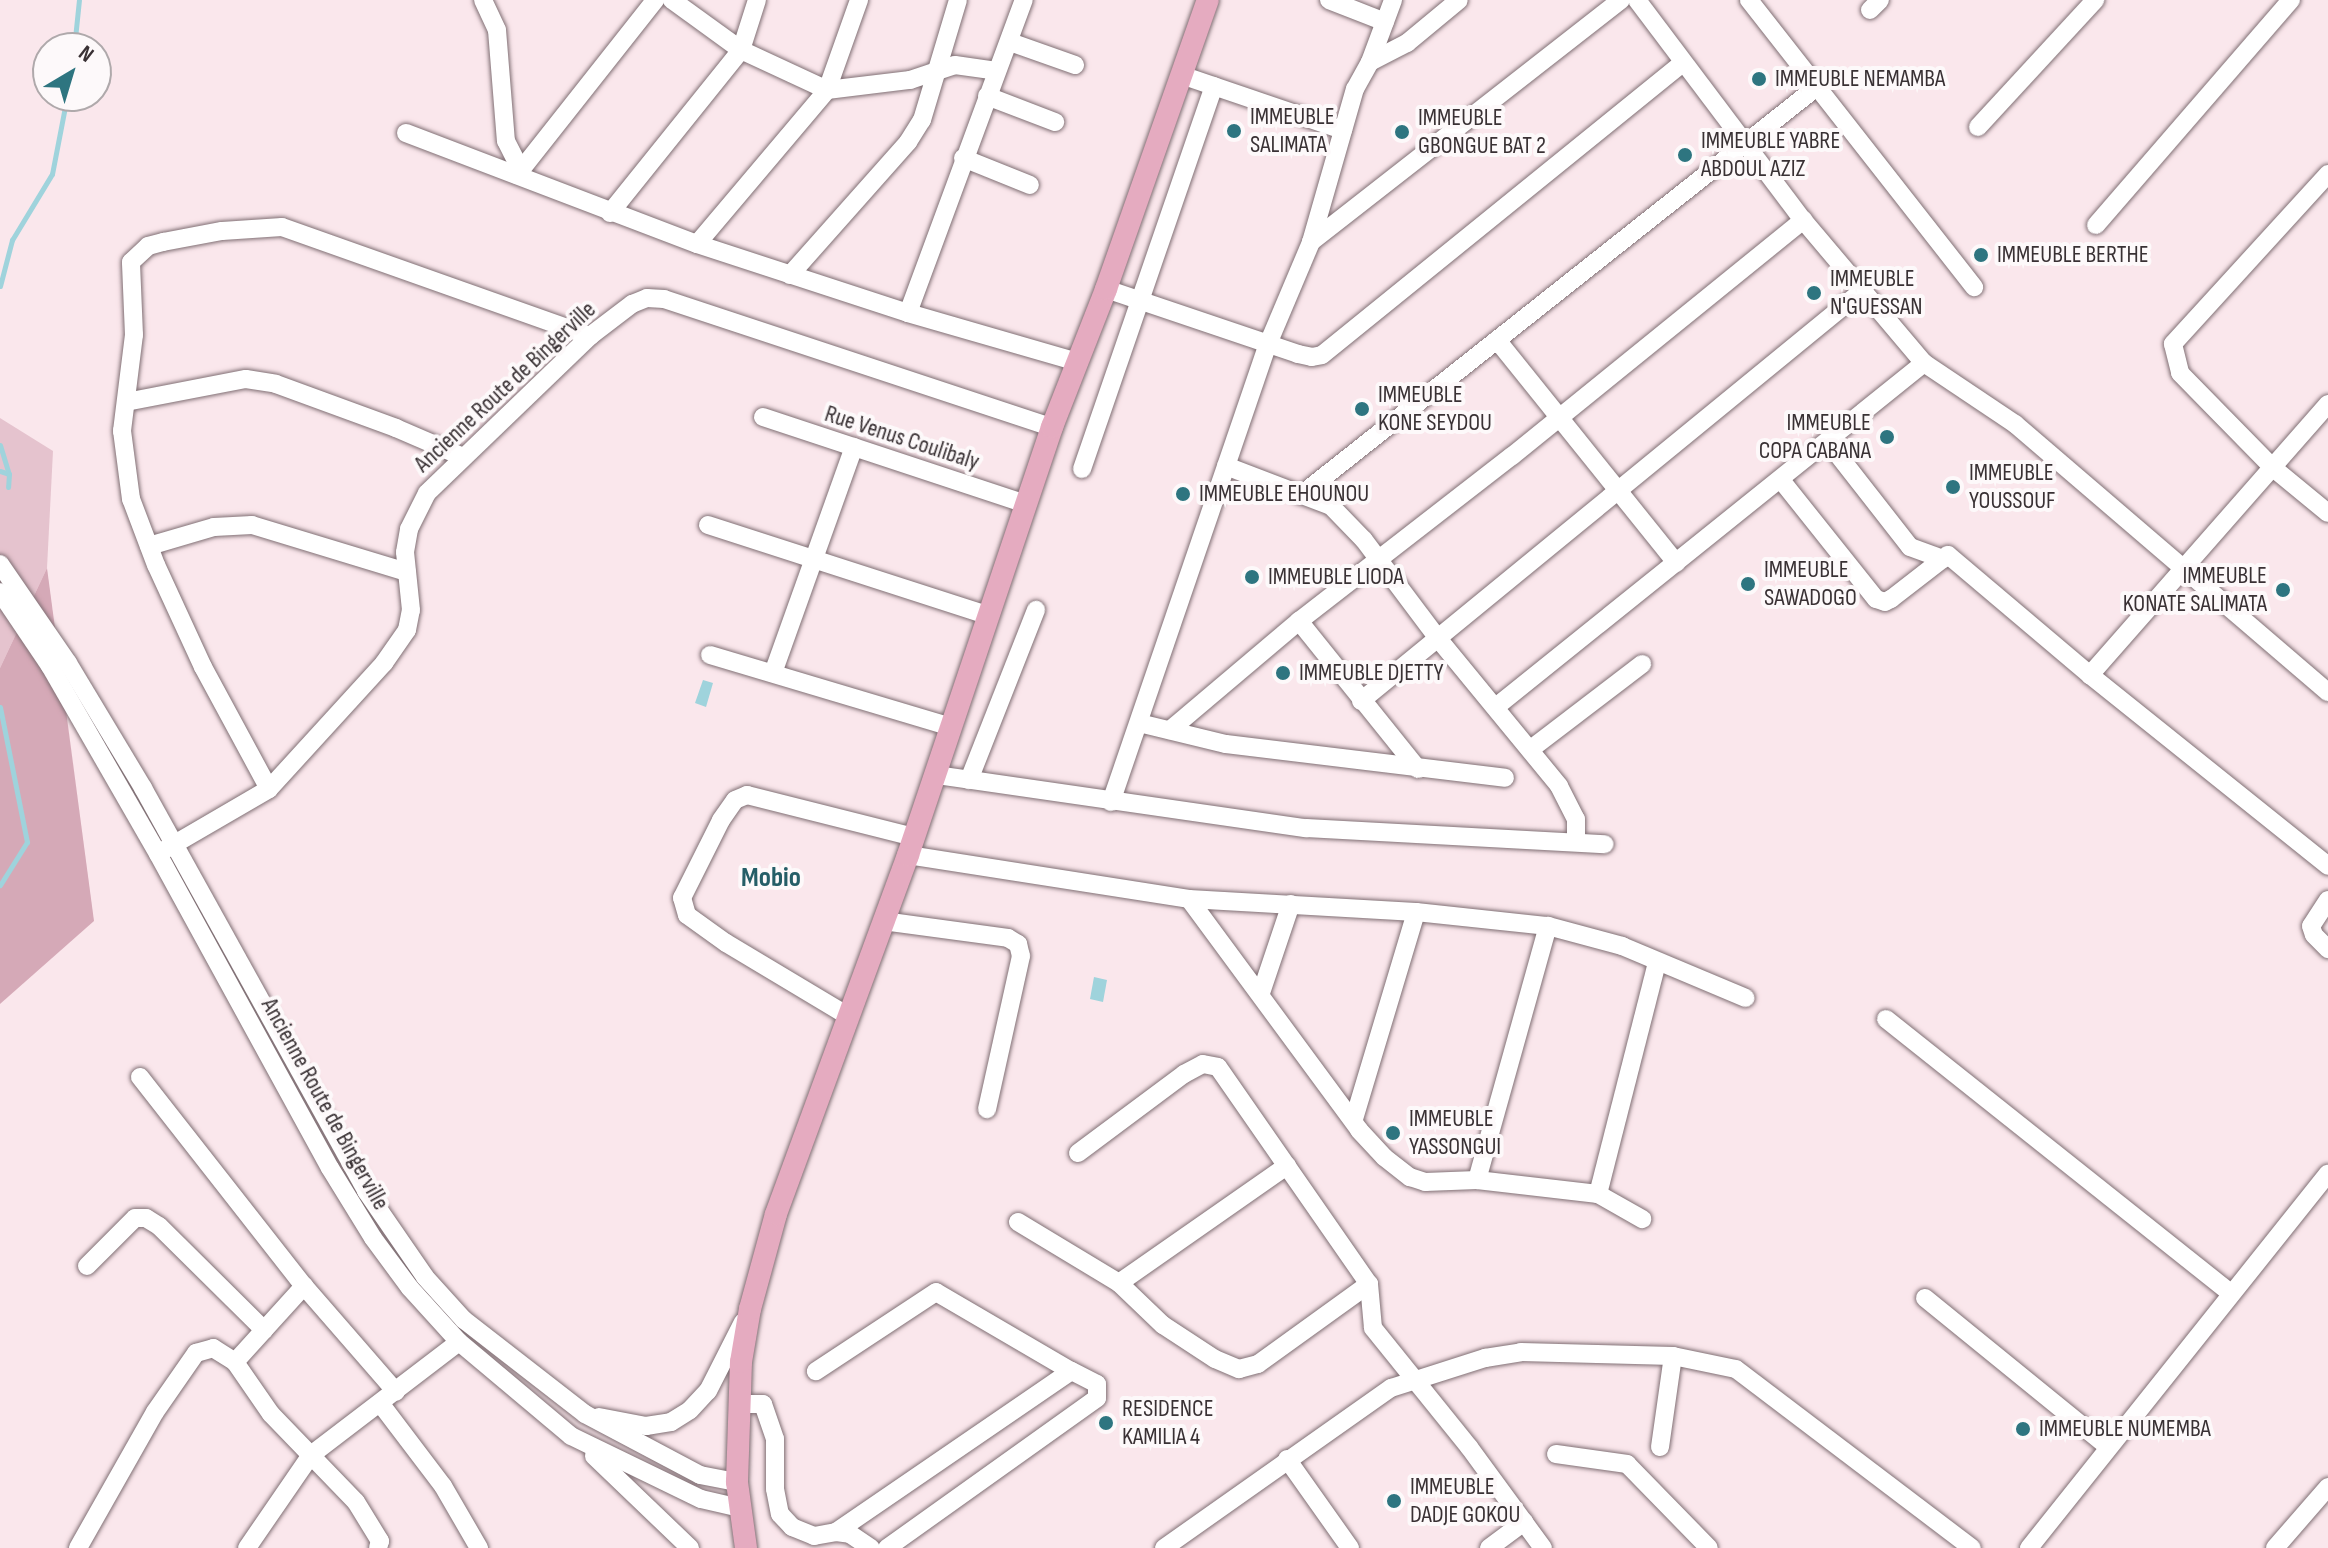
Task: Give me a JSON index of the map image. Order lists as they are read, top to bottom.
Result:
{
  "streets": {
    "street": ["Ancienne Route de Bingerville", "Rue Venus Coulibaly"]
  },
  "districts": ["Mobio"],
  "places": [
    "IMMEUBLE NEMAMBA",
    "IMMEUBLE SALIMATA",
    "IMMEUBLE GBONGUE BAT 2",
    "IMMEUBLE YABRE ABDOUL AZIZ",
    "IMMEUBLE BERTHE",
    "IMMEUBLE N'GUESSAN",
    "IMMEUBLE KONE SEYDOU",
    "IMMEUBLE COPA CABANA",
    "IMMEUBLE YOUSSOUF",
    "IMMEUBLE EHOUNOU",
    "IMMEUBLE LIODA",
    "IMMEUBLE SAWADOGO",
    "IMMEUBLE KONATE SALIMATA",
    "IMMEUBLE DJETTY",
    "IMMEUBLE YASSONGUI",
    "RESIDENCE KAMILIA 4",
    "IMMEUBLE NUMEMBA",
    "IMMEUBLE DADJE GOKOU"
  ],
  "north": "top right"
}
